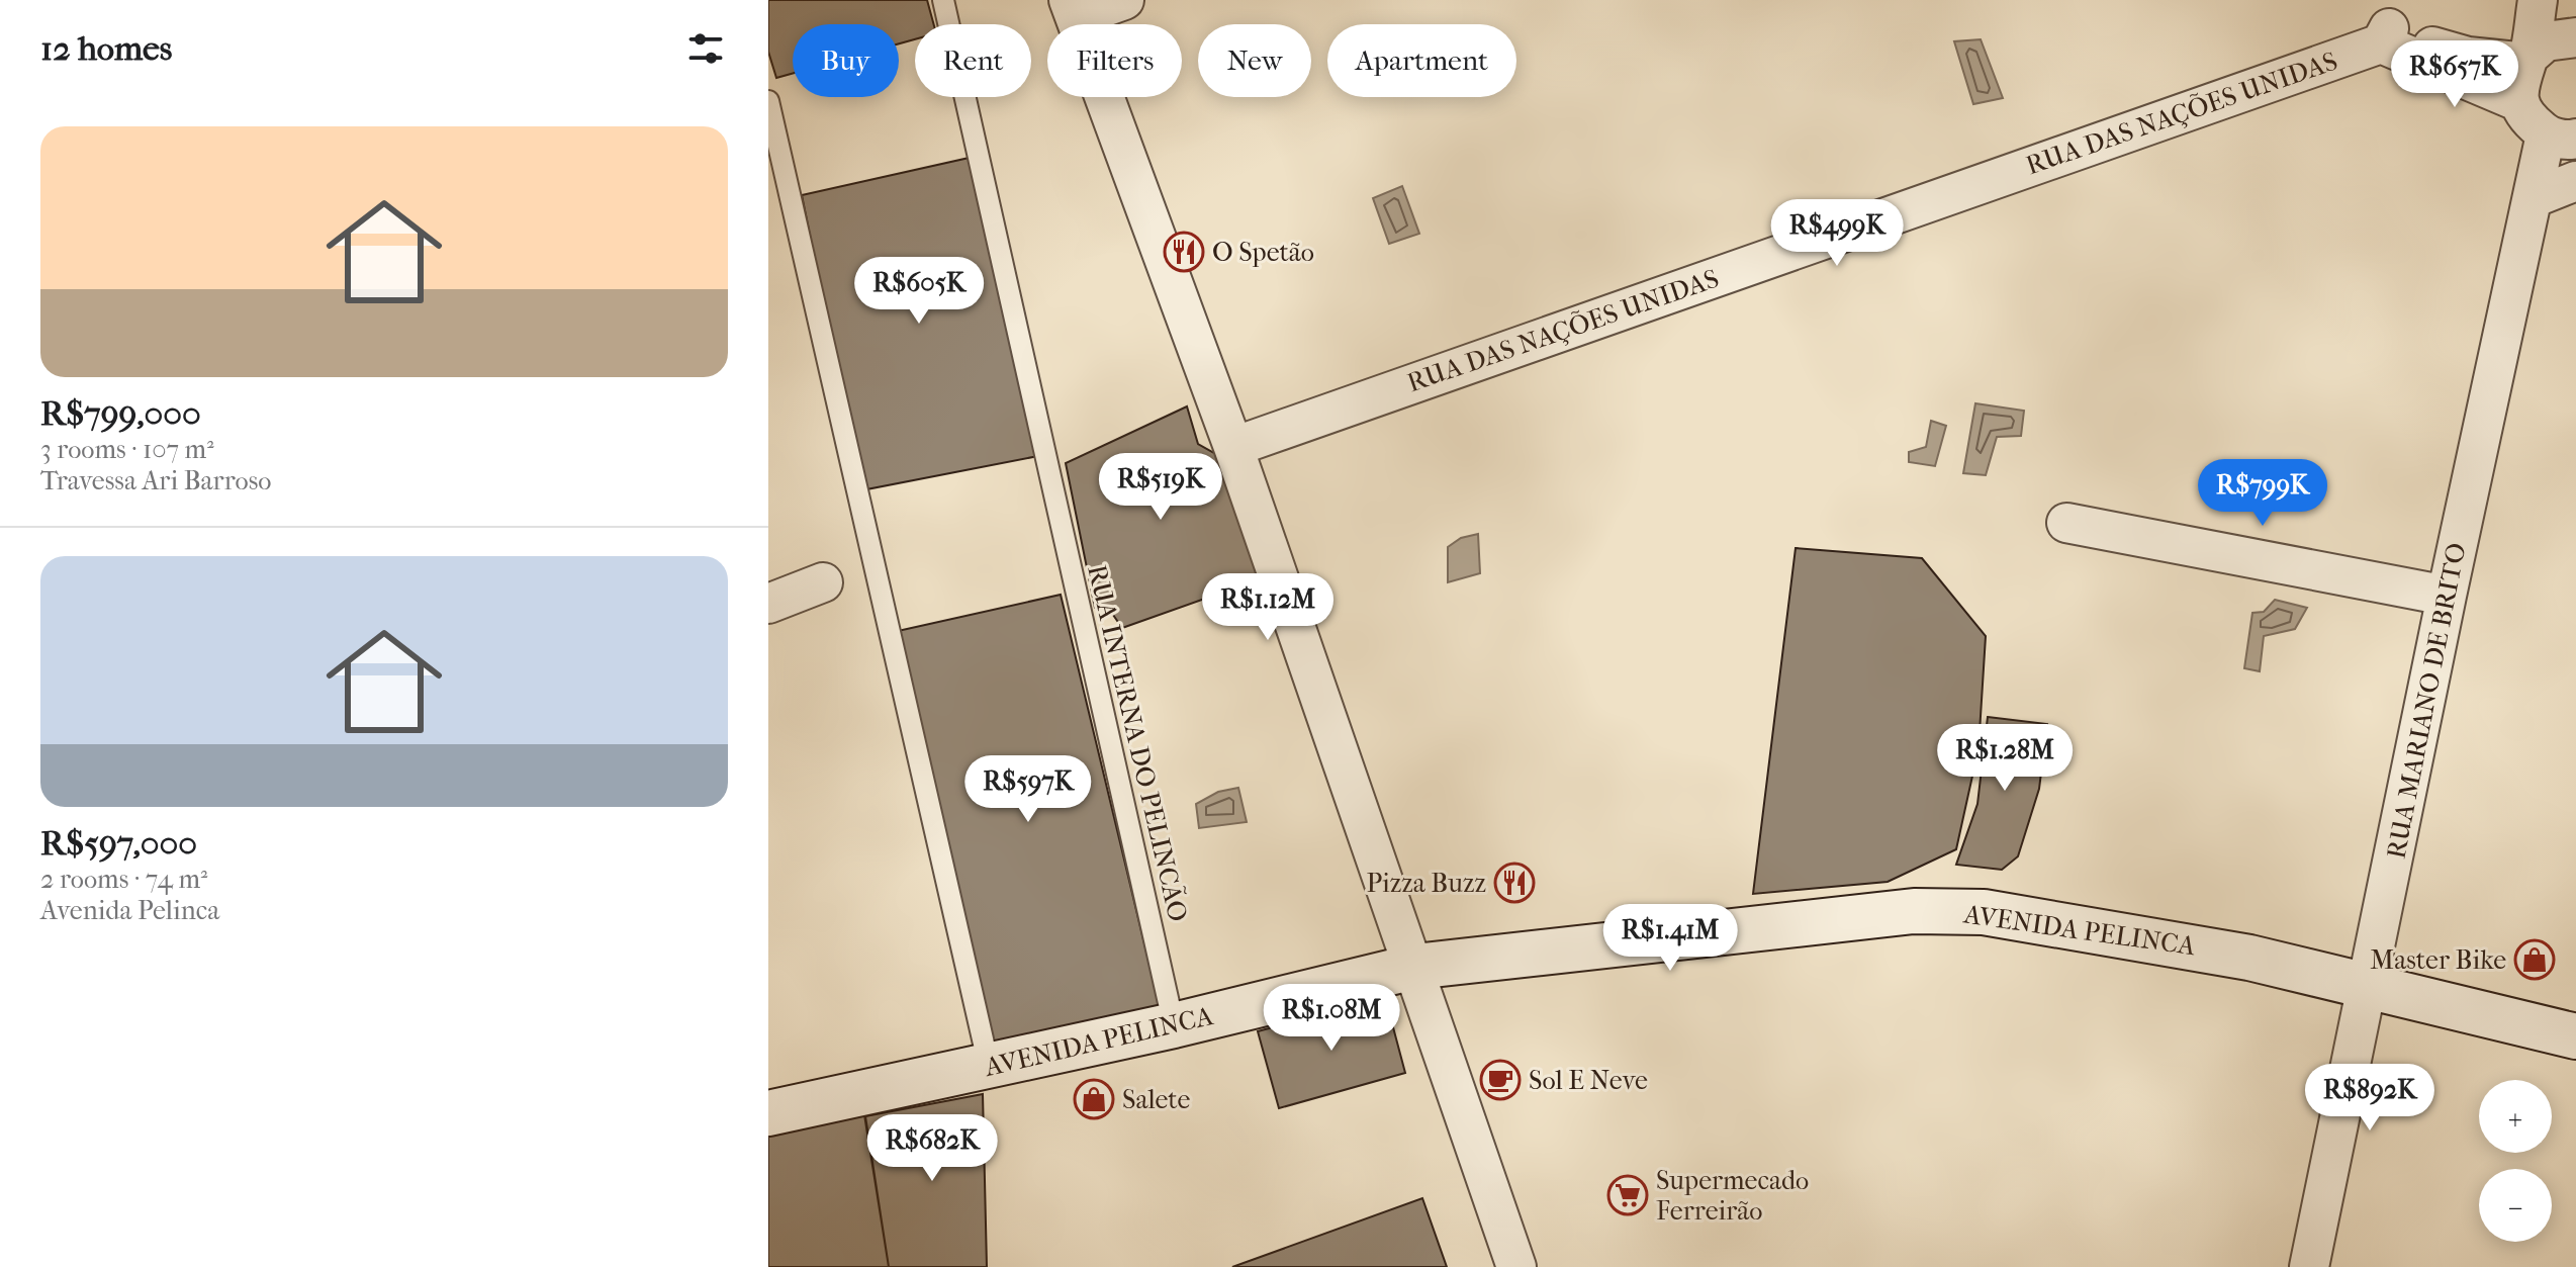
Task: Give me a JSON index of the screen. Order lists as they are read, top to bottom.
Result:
{
  "streets": {
    "main road": ["AVENIDA PELINCA"],
    "street": ["RUA DAS NAÇÕES UNIDAS", "RUA MARIANO DE BRITO"],
    "lane": ["RUA INTERNA DO PELINCÃO"]
  },
  "crossings": [
    ["RUA MARIANO DE BRITO", "AVENIDA PELINCA"],
    ["RUA INTERNA DO PELINCÃO", "AVENIDA PELINCA"]
  ],
  "places": {
    "restaurant": ["O Spetão", "Pizza Buzz"],
    "shop": ["Master Bike", "Salete"],
    "cafe": ["Sol E Neve"],
    "supermarket": ["Supermecado Ferreirão"]
  },
  "page": {
    "heading": "12 homes",
    "chip": [
      "Buy",
      "Rent",
      "Filters",
      "New",
      "Apartment"
    ],
    "price": [
      "R$657K",
      "R$499K",
      "R$605K",
      "R$519K",
      "R$799K",
      "R$1.12M",
      "R$1.28M",
      "R$597K",
      "R$1.41M",
      "R$1.08M",
      "R$892K",
      "R$682K"
    ],
    "list": [
      {
        "name": "R$799,000",
        "note": "3 rooms · 107 m² · Travessa Ari Barroso"
      },
      {
        "name": "R$597,000",
        "note": "2 rooms · 74 m² · Avenida Pelinca"
      }
    ],
    "map_buttons": ["+", "−"]
  }
}
